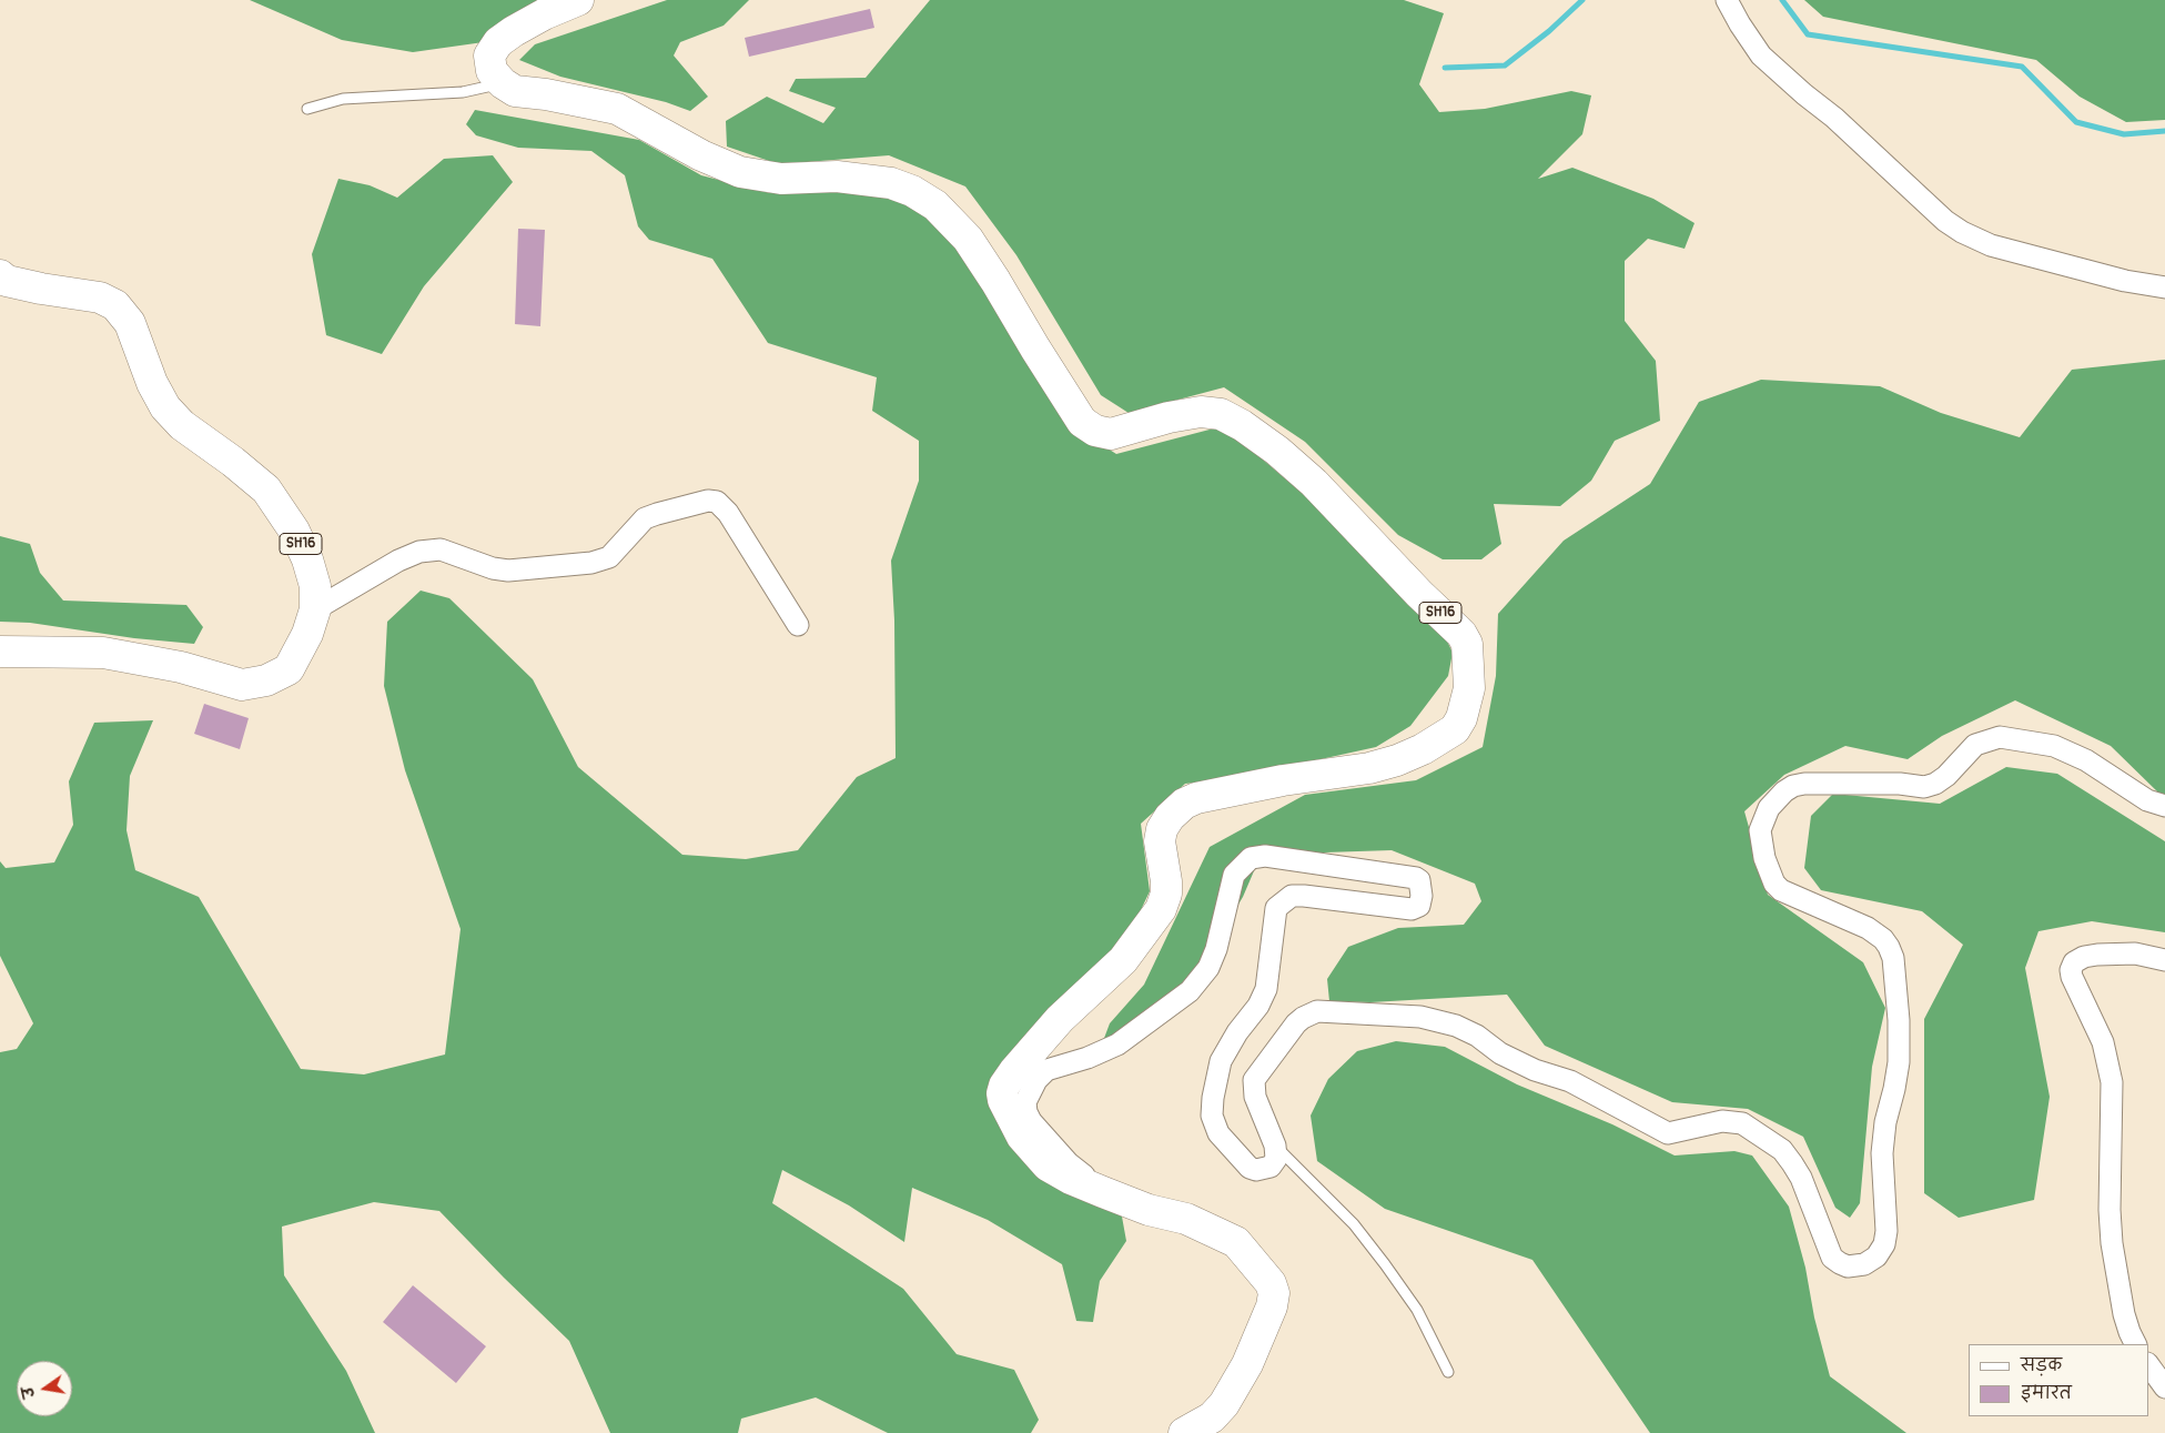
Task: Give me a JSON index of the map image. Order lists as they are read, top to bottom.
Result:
{
  "streets": {
    "main road": ["SH16"]
  },
  "legend": ["सड़क", "इमारत"],
  "north": "left"
}
